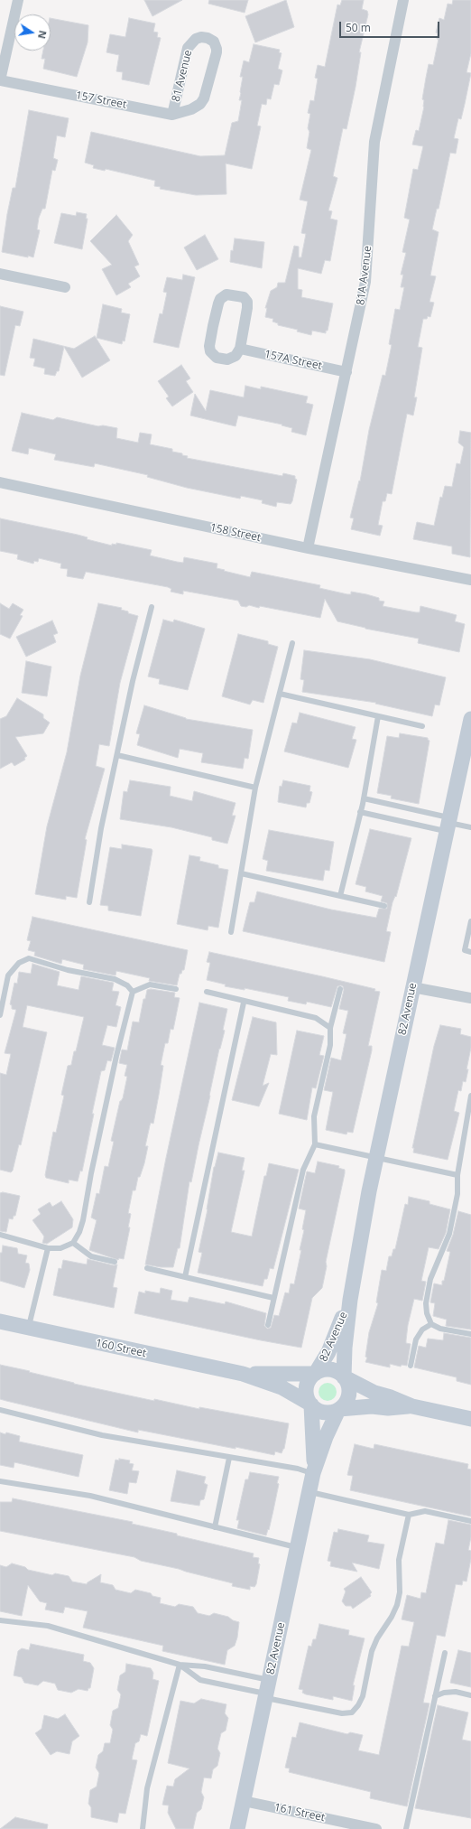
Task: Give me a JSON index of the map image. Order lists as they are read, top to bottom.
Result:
{
  "streets": {
    "street": [
      "81 Avenue",
      "157 Street",
      "81A Avenue",
      "157A Street",
      "158 Street",
      "82 Avenue",
      "160 Street",
      "161 Street"
    ]
  },
  "crossings": [
    ["81 Avenue", "157 Street"],
    ["81A Avenue", "157A Street"],
    ["81A Avenue", "158 Street"],
    ["82 Avenue", "160 Street"],
    ["82 Avenue", "161 Street"]
  ],
  "scale_bar": "50 m",
  "north": "right"
}
